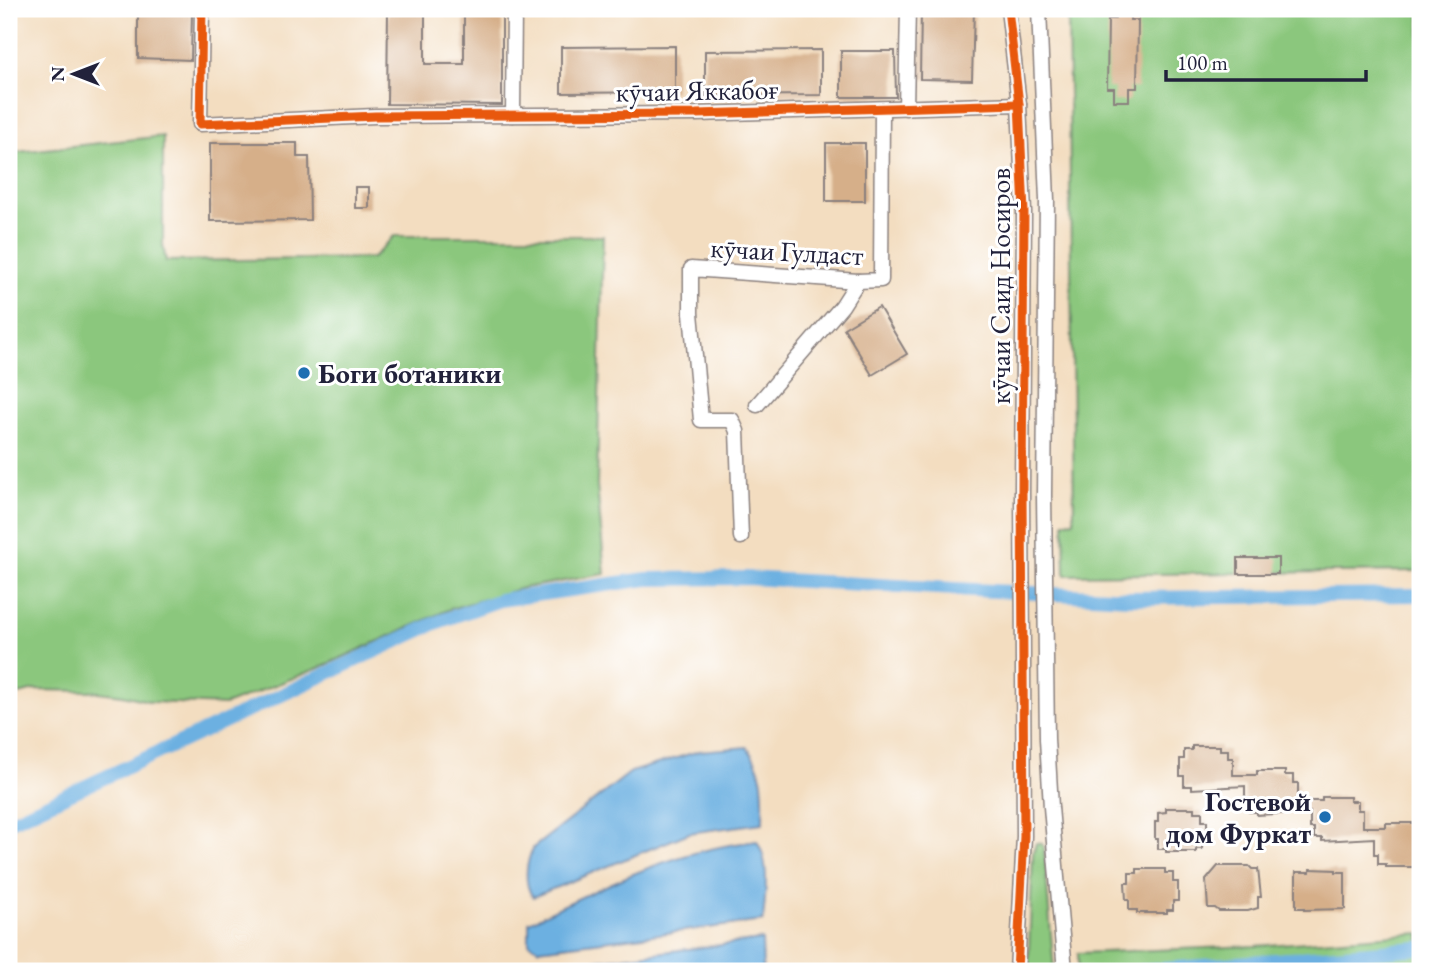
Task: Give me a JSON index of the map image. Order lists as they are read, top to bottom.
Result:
{
  "streets": {
    "street": ["кӯчаи Яккабоғ", "кӯчаи Гулдаст", "кӯчаи Саид Носиров"]
  },
  "crossings": [
    ["кӯчаи Яккабоғ", "кӯчаи Гулдаст"],
    ["кӯчаи Яккабоғ", "кӯчаи Саид Носиров"]
  ],
  "places": ["Боги ботаники", "Гостевой дом Фуркат"],
  "scale_bar": "100 m",
  "north": "left"
}
